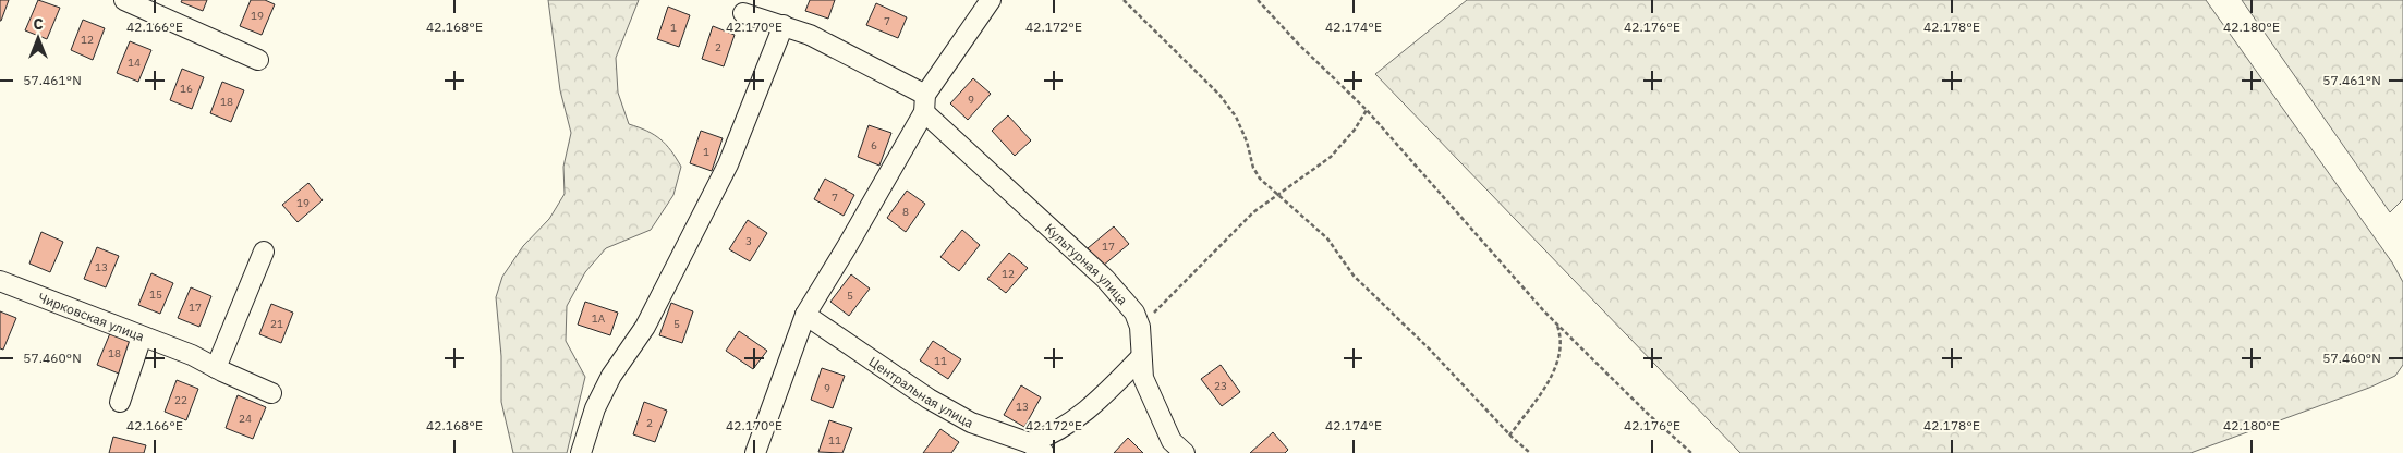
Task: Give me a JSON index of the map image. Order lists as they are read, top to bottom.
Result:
{
  "streets": {
    "street": ["Культурная улица", "Чирковская улица", "Центральная улица"]
  },
  "house_numbers": [
    "19",
    "7",
    "1",
    "12",
    "2",
    "14",
    "16",
    "9",
    "18",
    "6",
    "1",
    "7",
    "19",
    "8",
    "3",
    "17",
    "13",
    "12",
    "15",
    "5",
    "17",
    "1А",
    "21",
    "5",
    "18",
    "11",
    "23",
    "9",
    "22",
    "13",
    "24",
    "2",
    "11"
  ],
  "north": "top",
  "coordinates": [
    "42.166°E",
    "42.168°E",
    "42.170°E",
    "42.172°E",
    "42.174°E",
    "42.176°E",
    "42.178°E",
    "42.180°E",
    "57.461°N",
    "57.460°N"
  ]
}
